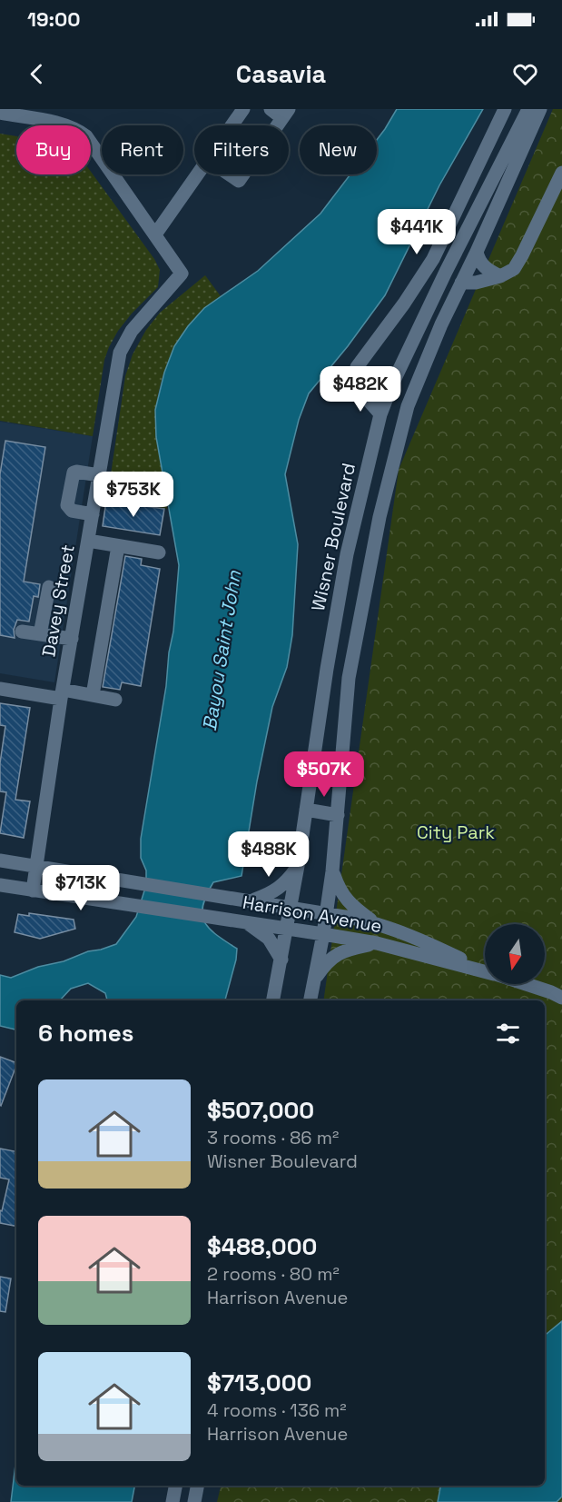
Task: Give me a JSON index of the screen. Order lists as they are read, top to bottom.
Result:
{
  "streets": {
    "street": ["Wisner Boulevard", "Davey Street", "Harrison Avenue"]
  },
  "crossings": [
    ["Wisner Boulevard", "Harrison Avenue"],
    ["Davey Street", "Harrison Avenue"]
  ],
  "water": ["Bayou Saint John"],
  "parks": ["City Park"],
  "north": "bottom",
  "page": {
    "status": "19:00",
    "header": "Casavia",
    "chip": [
      "Buy",
      "Rent",
      "Filters",
      "New"
    ],
    "price": [
      "$441K",
      "$482K",
      "$753K",
      "$507K",
      "$488K",
      "$713K"
    ],
    "heading": "6 homes",
    "list": [
      {
        "name": "$507,000",
        "note": "3 rooms · 86 m² · Wisner Boulevard"
      },
      {
        "name": "$488,000",
        "note": "2 rooms · 80 m² · Harrison Avenue"
      },
      {
        "name": "$713,000",
        "note": "4 rooms · 136 m² · Harrison Avenue"
      }
    ]
  }
}
